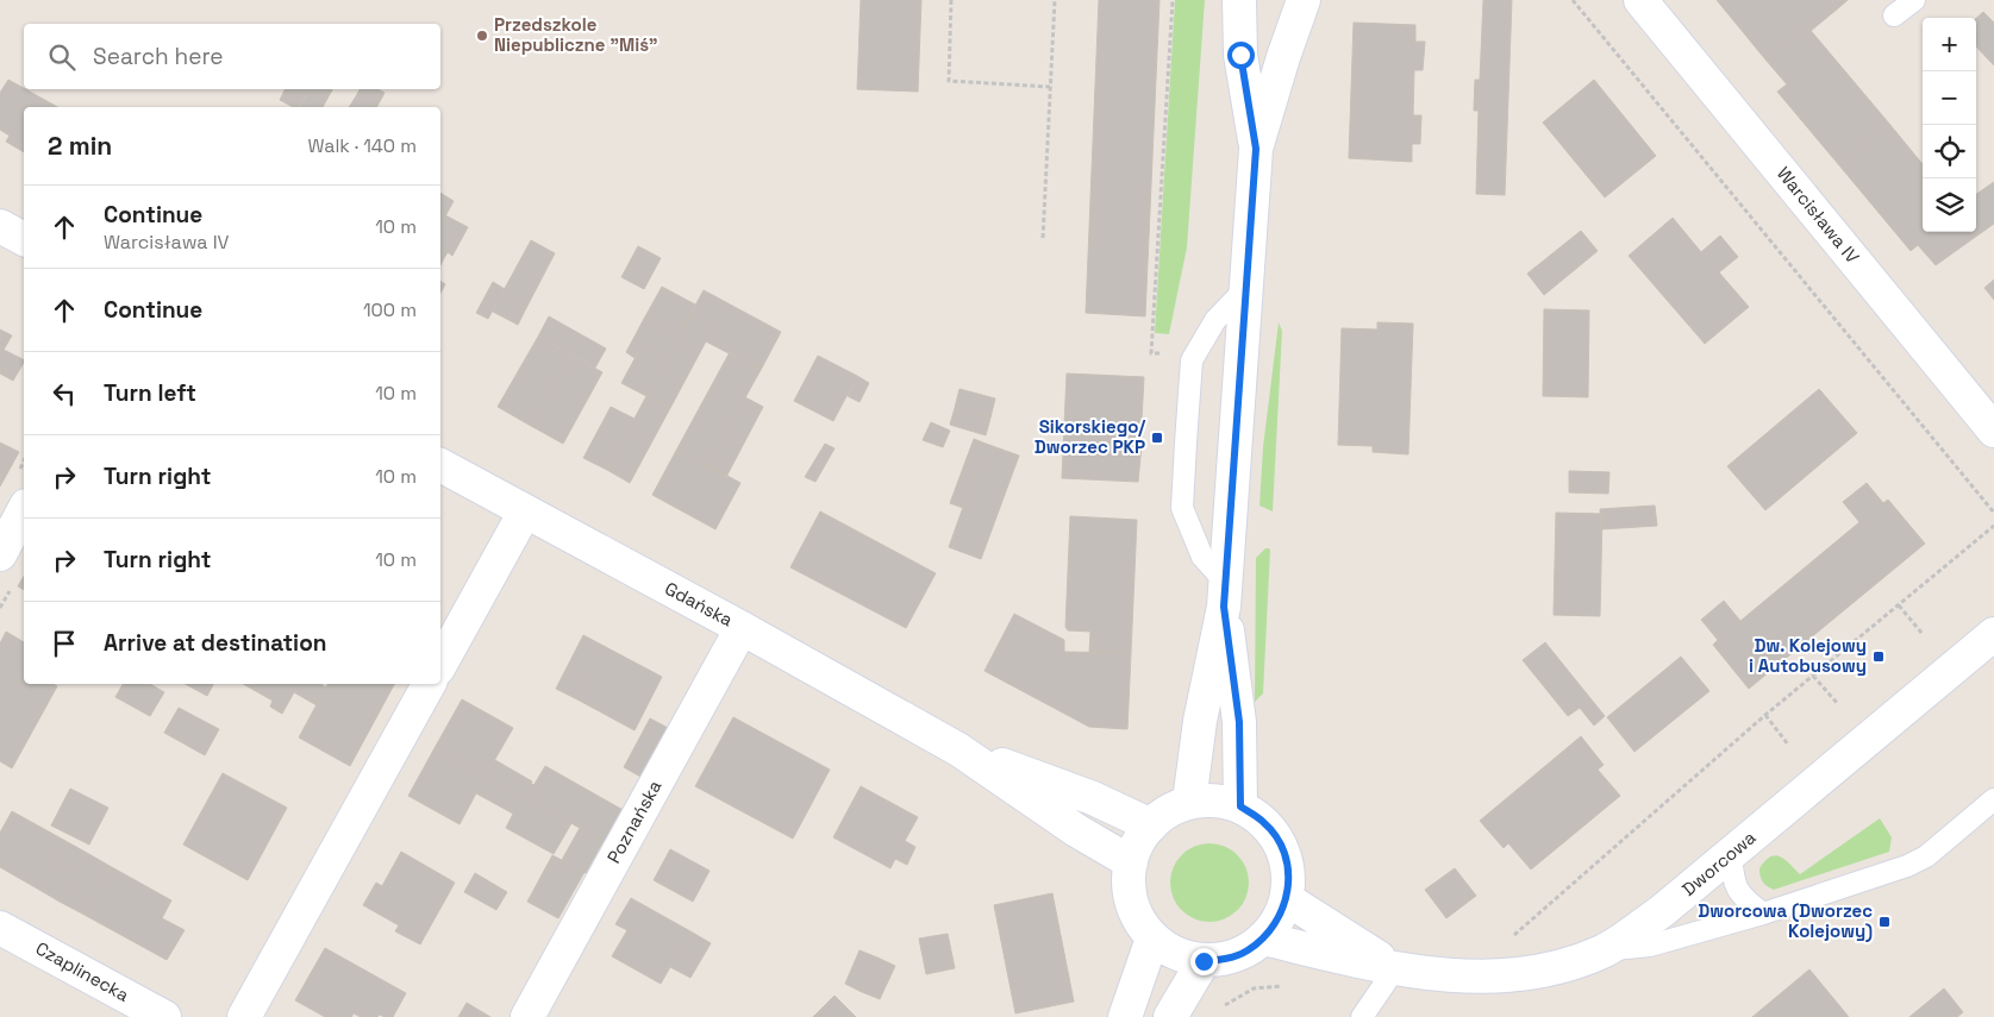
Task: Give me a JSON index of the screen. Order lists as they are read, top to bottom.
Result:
{
  "streets": {
    "street": [
      "Warcisława IV",
      "Gdańska",
      "Poznańska",
      "Dworcowa",
      "Czaplinecka"
    ]
  },
  "crossings": [
    ["Gdańska", "Poznańska"],
    ["Gdańska", "Dworcowa"]
  ],
  "places": {
    "other": ["Przedszkole Niepubliczne \"Miś\""],
    "transit": ["Sikorskiego/ Dworzec PKP", "Dw. Kolejowy i Autobusowy", "Dworcowa (Dworzec Kolejowy)"]
  },
  "page": {
    "map_buttons": ["+", "−"],
    "search": "Search here",
    "heading": ["2 min", "Walk · 140 m"],
    "list": [
      ["Continue", "Warcisława IV", "10 m"],
      ["Continue", "100 m"],
      ["Turn left", "10 m"],
      ["Turn right", "10 m"],
      ["Turn right", "10 m"],
      "Arrive at destination"
    ]
  }
}
